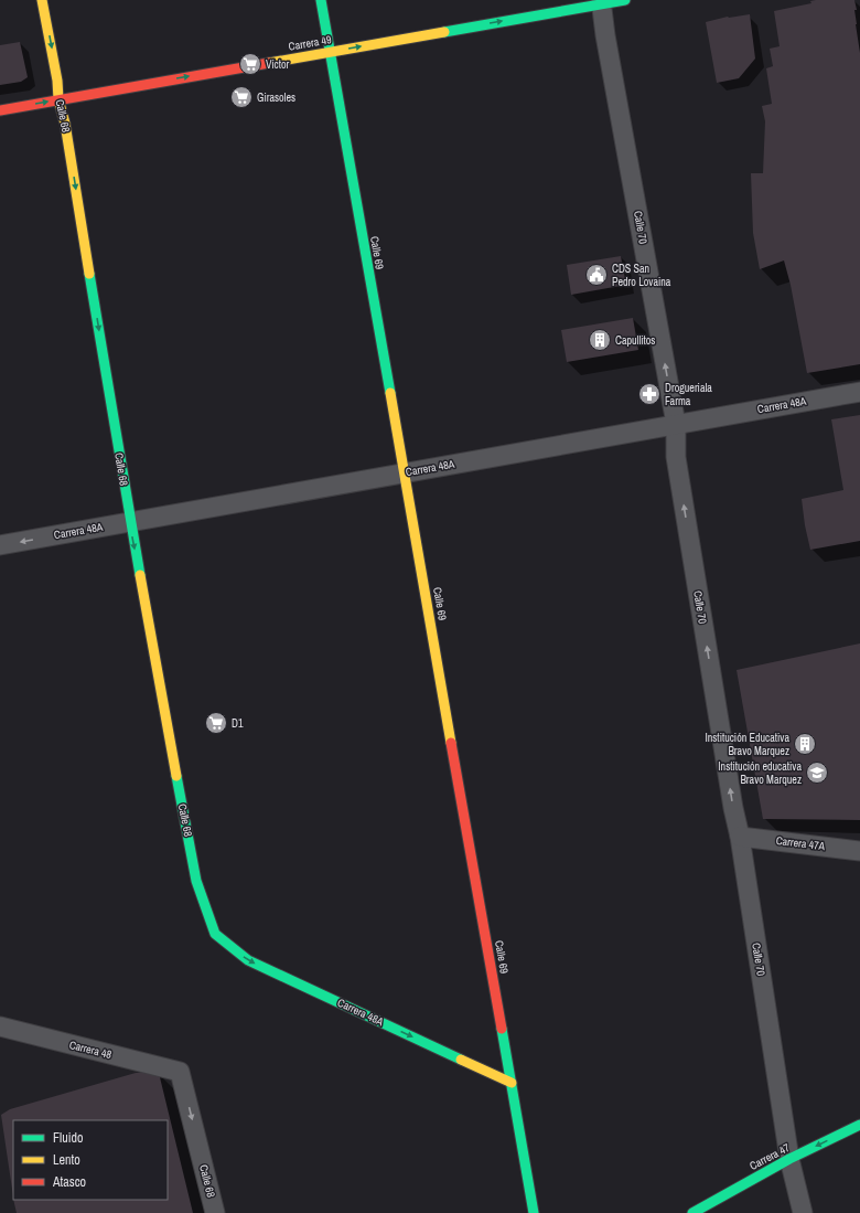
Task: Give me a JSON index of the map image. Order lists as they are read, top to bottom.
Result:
{
  "streets": {
    "street": [
      "Carrera 49",
      "Calle 68",
      "Calle 70",
      "Calle 69",
      "Carrera 48A",
      "Carrera 47A",
      "Carrera 48",
      "Carrera 47"
    ]
  },
  "crossings": [
    ["Carrera 49", "Calle 68"],
    ["Carrera 49", "Calle 70"],
    ["Carrera 49", "Calle 69"],
    ["Calle 68", "Carrera 48A"],
    ["Calle 68", "Carrera 48"],
    ["Calle 70", "Carrera 48A"],
    ["Calle 70", "Carrera 47A"],
    ["Calle 70", "Carrera 47"],
    ["Calle 69", "Carrera 48A"]
  ],
  "one_way": [
    "Carrera 49",
    "Calle 68",
    "Calle 70",
    "Carrera 47"
  ],
  "places": {
    "supermarket": ["Víctor", "Girasoles", "D1"],
    "public building": ["CDS San Pedro Lovaina"],
    "building": ["Capullitos", "Institución Educativa Bravo Marquez"],
    "pharmacy": ["Drogueriala Farma"],
    "school or university": ["Institución educativa Bravo Marquez"]
  },
  "legend": ["Fluido", "Lento", "Atasco"]
}
